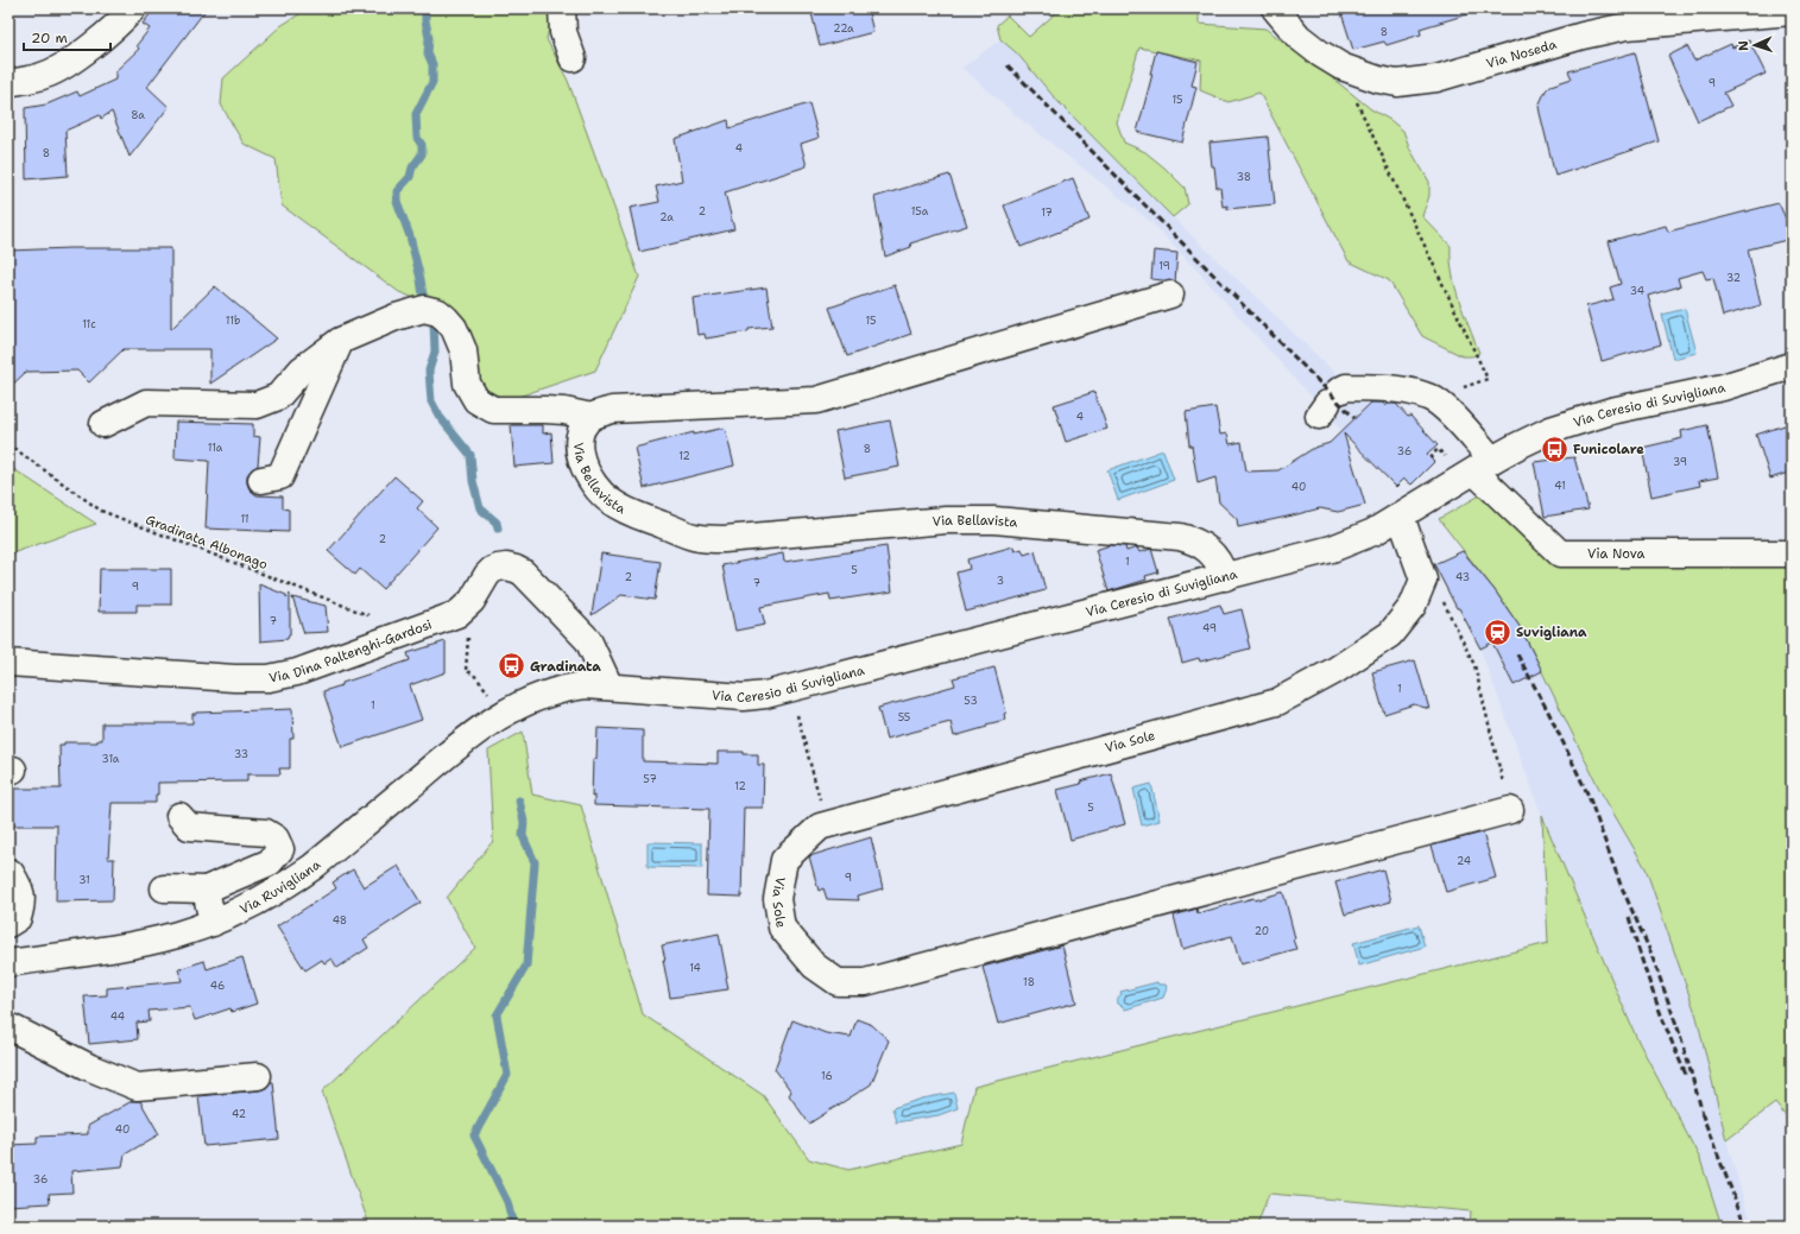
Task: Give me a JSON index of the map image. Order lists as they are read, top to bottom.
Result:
{
  "streets": {
    "street": [
      "Via Noseda",
      "Via Ceresio di Suvigliana",
      "Via Bellavista",
      "Via Nova",
      "Via Dina Paltenghi-Gardosi",
      "Via Sole",
      "Via Ruvigliana"
    ],
    "path": ["Gradinata Albonago"]
  },
  "crossings": [
    ["Via Ceresio di Suvigliana", "Via Bellavista"],
    ["Via Ceresio di Suvigliana", "Via Nova"],
    ["Via Ceresio di Suvigliana", "Via Dina Paltenghi-Gardosi"],
    ["Via Ceresio di Suvigliana", "Via Sole"],
    ["Via Ceresio di Suvigliana", "Via Ruvigliana"],
    ["Gradinata Albonago", "Via Dina Paltenghi-Gardosi"]
  ],
  "places": {
    "bus stop": ["Funicolare", "Gradinata"],
    "station": ["Suvigliana"]
  },
  "house_numbers": [
    "22a",
    "8",
    "9",
    "15",
    "8a",
    "4",
    "8",
    "38",
    "2",
    "15a",
    "17",
    "2a",
    "19",
    "32",
    "34",
    "11b",
    "15",
    "11c",
    "4",
    "11a",
    "8",
    "36",
    "12",
    "39",
    "41",
    "40",
    "11",
    "2",
    "1",
    "5",
    "2",
    "43",
    "3",
    "7",
    "9",
    "7",
    "49",
    "1",
    "53",
    "1",
    "55",
    "33",
    "31a",
    "57",
    "12",
    "5",
    "24",
    "9",
    "31",
    "48",
    "20",
    "14",
    "18",
    "46",
    "44",
    "16",
    "42",
    "40",
    "36"
  ],
  "scale_bar": "20 m",
  "north": "left"
}
